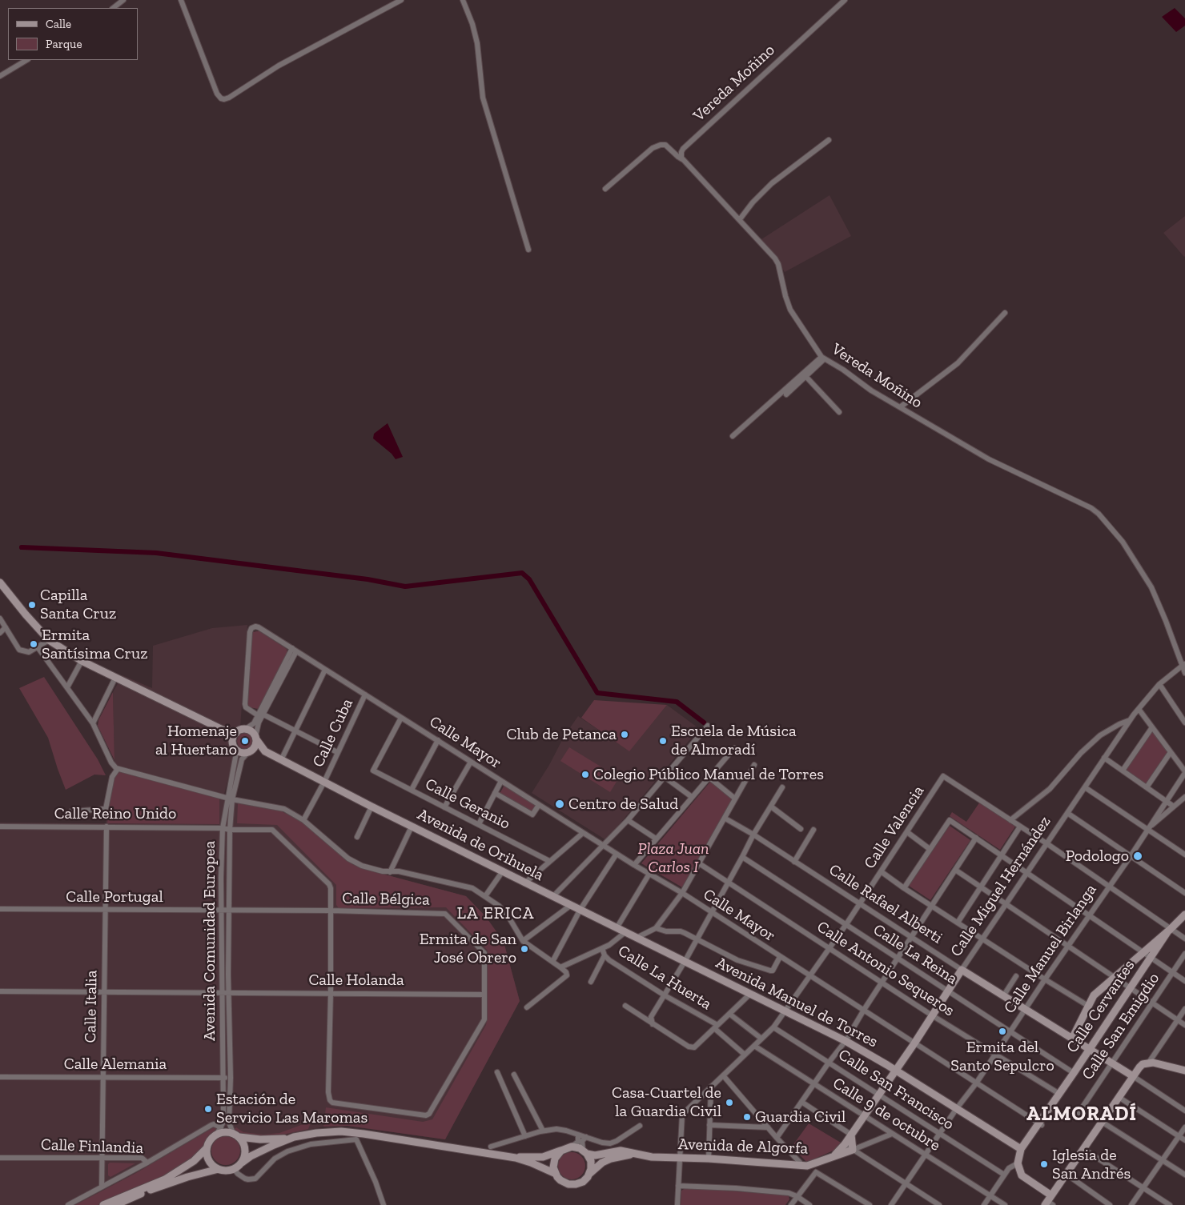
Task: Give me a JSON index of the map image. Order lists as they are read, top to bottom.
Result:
{
  "streets": {
    "main road": [
      "Avenida de Orihuela",
      "Calle Miguel Hernández",
      "Calle Rafael Alberti",
      "Avenida Manuel de Torres",
      "Calle Cervantes",
      "Avenida de Algorfa"
    ],
    "street": [
      "Vereda Moñino",
      "Calle Cuba",
      "Calle Mayor",
      "Calle Geranio",
      "Calle Reino Unido",
      "Calle Valencia",
      "Calle Portugal",
      "Calle Bélgica",
      "Avenida Comunidad Europea",
      "Calle Manuel Birlanga",
      "Calle La Reina",
      "Calle Antonio Sequeros",
      "Calle La Huerta",
      "Calle Holanda",
      "Calle Italia",
      "Calle San Emigdio",
      "Calle Alemania",
      "Calle San Francisco",
      "Calle 9 de octubre",
      "Calle Finlandia"
    ]
  },
  "crossings": [
    ["Vereda Moñino", "Calle Miguel Hernández"],
    ["Calle Cuba", "Calle Mayor"],
    ["Calle Cuba", "Avenida de Orihuela"],
    ["Calle Mayor", "Calle Geranio"],
    ["Calle Mayor", "Calle Valencia"],
    ["Calle Mayor", "Calle Miguel Hernández"],
    ["Calle Mayor", "Calle Manuel Birlanga"],
    ["Calle Mayor", "Calle Cervantes"],
    ["Calle Reino Unido", "Calle Bélgica"],
    ["Calle Reino Unido", "Avenida Comunidad Europea"],
    ["Calle Reino Unido", "Calle Holanda"],
    ["Calle Reino Unido", "Calle Italia"],
    ["Calle Valencia", "Calle Rafael Alberti"],
    ["Calle Valencia", "Calle La Reina"],
    ["Calle Valencia", "Calle Antonio Sequeros"],
    ["Calle Valencia", "Calle La Huerta"],
    ["Calle Valencia", "Avenida Manuel de Torres"],
    ["Calle Valencia", "Calle San Francisco"],
    ["Calle Valencia", "Calle 9 de octubre"],
    ["Calle Valencia", "Avenida de Algorfa"],
    ["Avenida de Orihuela", "Avenida Comunidad Europea"],
    ["Avenida de Orihuela", "Avenida Manuel de Torres"],
    ["Calle Miguel Hernández", "Calle Rafael Alberti"],
    ["Calle Miguel Hernández", "Calle La Reina"],
    ["Calle Miguel Hernández", "Calle Antonio Sequeros"],
    ["Calle Miguel Hernández", "Avenida Manuel de Torres"],
    ["Calle Miguel Hernández", "Calle San Francisco"],
    ["Calle Miguel Hernández", "Calle 9 de octubre"],
    ["Calle Miguel Hernández", "Avenida de Algorfa"],
    ["Calle Portugal", "Calle Bélgica"],
    ["Calle Portugal", "Avenida Comunidad Europea"],
    ["Calle Portugal", "Calle Italia"],
    ["Calle Bélgica", "Avenida Comunidad Europea"],
    ["Calle Bélgica", "Calle Holanda"],
    ["Calle Rafael Alberti", "Calle Manuel Birlanga"],
    ["Calle Rafael Alberti", "Calle Cervantes"],
    ["Calle Rafael Alberti", "Calle San Emigdio"],
    ["Avenida Comunidad Europea", "Calle Holanda"],
    ["Avenida Comunidad Europea", "Calle Alemania"],
    ["Avenida Comunidad Europea", "Calle Finlandia"],
    ["Calle Manuel Birlanga", "Calle La Reina"],
    ["Calle Manuel Birlanga", "Calle Antonio Sequeros"],
    ["Calle Manuel Birlanga", "Avenida Manuel de Torres"],
    ["Calle Manuel Birlanga", "Calle San Francisco"],
    ["Calle Manuel Birlanga", "Calle 9 de octubre"],
    ["Calle La Reina", "Calle Cervantes"],
    ["Calle Antonio Sequeros", "Calle Cervantes"],
    ["Calle Holanda", "Calle Italia"],
    ["Avenida Manuel de Torres", "Calle Cervantes"],
    ["Calle Italia", "Calle Alemania"],
    ["Calle Italia", "Calle Finlandia"],
    ["Calle 9 de octubre", "Avenida de Algorfa"]
  ],
  "districts": ["LA ERICA", "ALMORADÍ"],
  "parks": ["Plaza Juan Carlos I"],
  "places": [
    "Capilla Santa Cruz",
    "Ermita Santísima Cruz",
    "Club de Petanca",
    "Homenaje al Huertano",
    "Escuela de Música de Almoradí",
    "Colegio Público Manuel de Torres",
    "Centro de Salud",
    "Podologo",
    "Ermita de San José Obrero",
    "Ermita del Santo Sepulcro",
    "Casa-Cuartel de la Guardia Civil",
    "Estación de Servicio Las Maromas",
    "Guardia Civil",
    "Iglesia de San Andrés"
  ],
  "legend": ["Calle", "Parque"]
}
